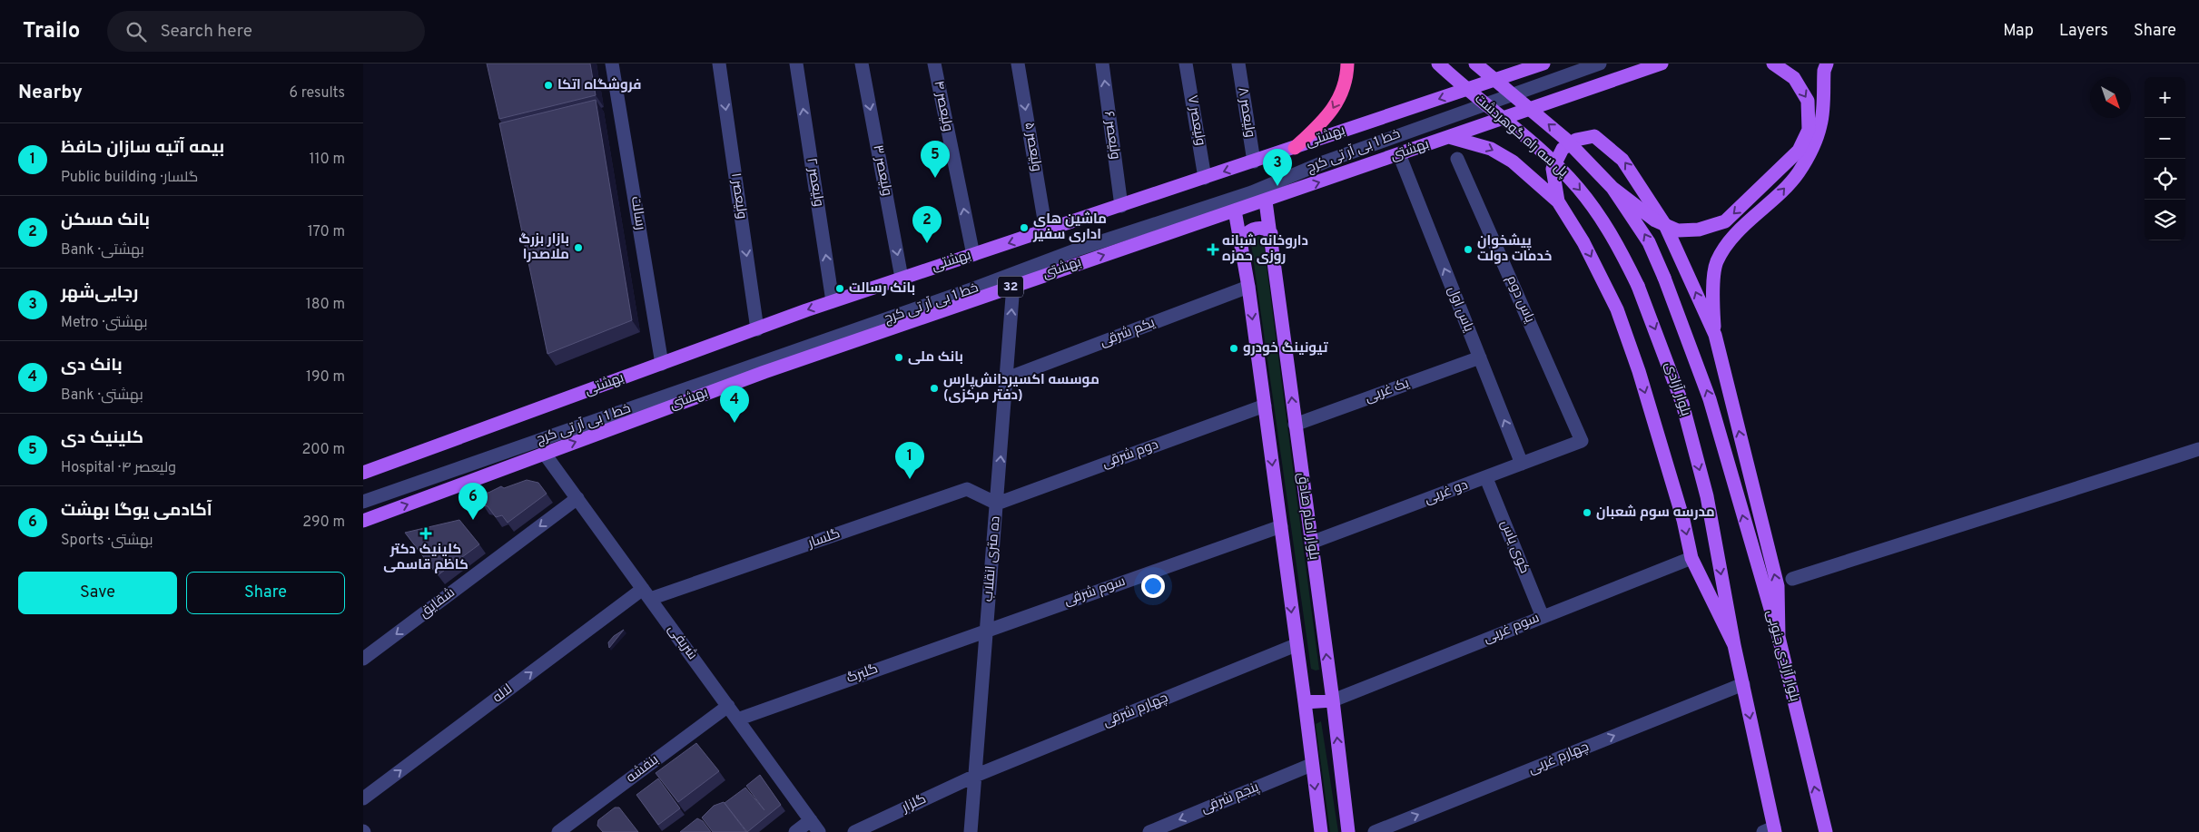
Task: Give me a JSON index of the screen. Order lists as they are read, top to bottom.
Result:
{
  "streets": {
    "main road": [
      "پل سه راه گوهردشت",
      "بهشتی",
      "بهشتى",
      "32",
      "بلوار آزادی",
      "بلوار امام صادق",
      "بلوار آزادی جنوبی"
    ],
    "street": [
      "ولیعصر ۴",
      "ولیعصر ۸",
      "ولیعصر ۷",
      "ولیعصر ۶",
      "ولیعصر ۵",
      "خط 1 بی آر تی کرج",
      "ولیعصر ۳",
      "ولیعصر ۲",
      "ولیعصر ۱",
      "رسالت",
      "یاس دوم",
      "یاس اول",
      "یکم شرقی",
      "یک غربی",
      "دوم شرقی",
      "دو غربی",
      "گلسار",
      "کوی یاس",
      "ده متری انقلاب",
      "سوم شرقی",
      "شقایق",
      "سوم غربی",
      "شریفی",
      "گلبرگ",
      "لاله",
      "چهارم شرقی",
      "چهارم غربی",
      "بنفشه",
      "پنجم شرقی",
      "گلزار"
    ]
  },
  "crossings": [
    ["ولیعصر ۴", "بهشتی"],
    ["ولیعصر ۸", "بهشتی"],
    ["ولیعصر ۷", "بهشتی"],
    ["ولیعصر ۶", "بهشتی"],
    ["پل سه راه گوهردشت", "بلوار آزادی"],
    ["بهشتی", "ولیعصر ۵"],
    ["بهشتی", "ولیعصر ۳"],
    ["بهشتی", "ولیعصر ۲"],
    ["بهشتی", "ولیعصر ۱"],
    ["بهشتی", "رسالت"],
    ["بهشتى", "یاس اول"],
    ["بهشتى", "بلوار امام صادق"],
    ["بهشتى", "ده متری انقلاب"],
    ["بهشتى", "شریفی"],
    ["یاس دوم", "دو غربی"],
    ["یاس اول", "یک غربی"],
    ["یاس اول", "دو غربی"],
    ["یکم شرقی", "بلوار امام صادق"],
    ["یکم شرقی", "ده متری انقلاب"],
    ["بلوار آزادی", "بلوار آزادی جنوبی"],
    ["یک غربی", "بلوار امام صادق"],
    ["دوم شرقی", "بلوار امام صادق"],
    ["دوم شرقی", "گلسار"],
    ["دوم شرقی", "ده متری انقلاب"],
    ["دو غربی", "بلوار امام صادق"],
    ["دو غربی", "کوی یاس"],
    ["بلوار امام صادق", "سوم شرقی"],
    ["بلوار امام صادق", "سوم غربی"],
    ["بلوار امام صادق", "چهارم شرقی"],
    ["بلوار امام صادق", "پنجم شرقی"],
    ["گلسار", "ده متری انقلاب"],
    ["گلسار", "شریفی"],
    ["گلسار", "لاله"],
    ["کوی یاس", "سوم غربی"],
    ["ده متری انقلاب", "سوم شرقی"],
    ["ده متری انقلاب", "گلبرگ"],
    ["ده متری انقلاب", "چهارم شرقی"],
    ["ده متری انقلاب", "گلزار"],
    ["سوم شرقی", "گلبرگ"],
    ["شقایق", "شریفی"],
    ["شریفی", "گلبرگ"],
    ["شریفی", "لاله"],
    ["شریفی", "بنفشه"],
    ["چهارم شرقی", "گلزار"]
  ],
  "one_way": [
    "ولیعصر ۴",
    "ولیعصر ۶",
    "بهشتی",
    "ولیعصر ۵",
    "بهشتى",
    "ولیعصر ۳",
    "ولیعصر ۲",
    "ولیعصر ۱",
    "یاس اول",
    "ده متری انقلاب",
    "شقایق",
    "لاله",
    "چهارم غربی",
    "پنجم شرقی"
  ],
  "places": {
    "other": [
      "فروشگاه اتکا",
      "ماشین های اداری سفیر",
      "بازار بزرگ ملاصدرا",
      "پیشخوان خدمات دولت",
      "بانک رسالت",
      "تیونینگ خودرو",
      "بانک ملی",
      "موسسه اکسیردانش‌پارس (دفتر مرکزی)",
      "مدرسه سوم شعبان"
    ],
    "health": ["داروخانه شبانه روزی حمزه", "کلینیک دکتر کاظم قاسمی"]
  },
  "north": "bottom right",
  "page": {
    "header": "Trailo",
    "search": "Search here",
    "nav": ["Map", "Layers", "Share"],
    "heading": ["Nearby", "6 results"],
    "map_buttons": ["+", "−"],
    "list": [
      {
        "mark": "1",
        "name": "بیمه آتیه سازان حافظ",
        "note": "Public building · گلسار",
        "value": "110 m"
      },
      {
        "mark": "2",
        "name": "بانک مسکن",
        "note": "Bank · بهشتی",
        "value": "170 m"
      },
      {
        "mark": "3",
        "name": "رجایی‌شهر",
        "note": "Metro · بهشتى",
        "value": "180 m"
      },
      {
        "mark": "4",
        "name": "بانک دی",
        "note": "Bank · بهشتى",
        "value": "190 m"
      },
      {
        "mark": "5",
        "name": "کلینیک دی",
        "note": "Hospital · ولیعصر ۴",
        "value": "200 m"
      },
      {
        "mark": "6",
        "name": "آکادمی یوگا بهشت",
        "note": "Sports · بهشتى",
        "value": "290 m"
      }
    ],
    "pins": [
      "5",
      "3",
      "2",
      "4",
      "1",
      "6"
    ],
    "buttons": ["Save", "Share"]
  }
}
